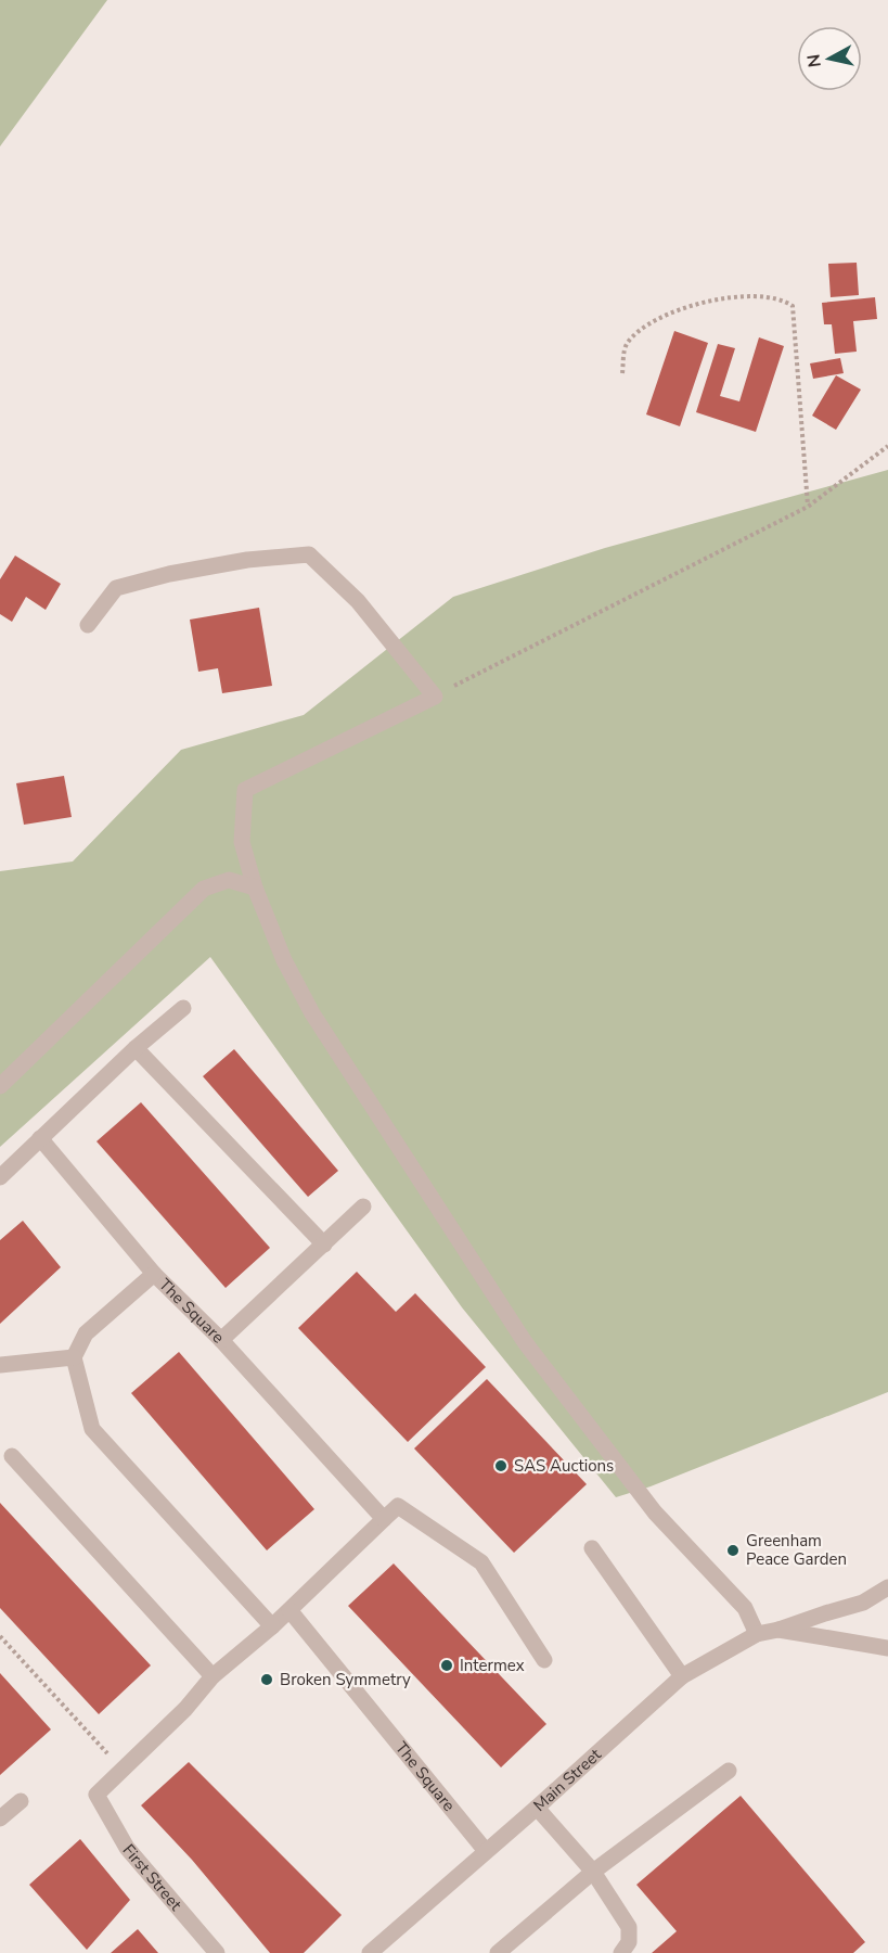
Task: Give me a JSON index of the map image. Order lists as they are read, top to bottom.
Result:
{
  "streets": {
    "street": ["The Square", "Main Street", "First Street"]
  },
  "crossings": [
    ["The Square", "Main Street"]
  ],
  "places": [
    "SAS Auctions",
    "Greenham Peace Garden",
    "Intermex",
    "Broken Symmetry"
  ],
  "north": "left"
}
